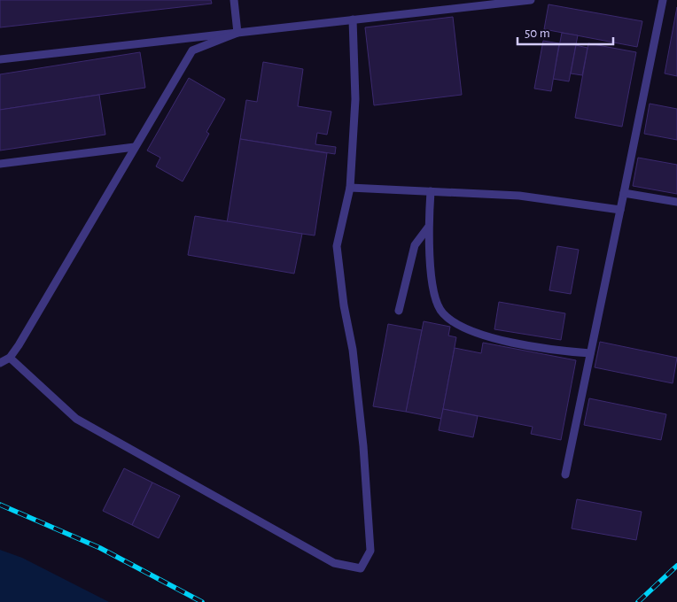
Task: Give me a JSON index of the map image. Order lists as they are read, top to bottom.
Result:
{
  "scale_bar": "50 m"
}
